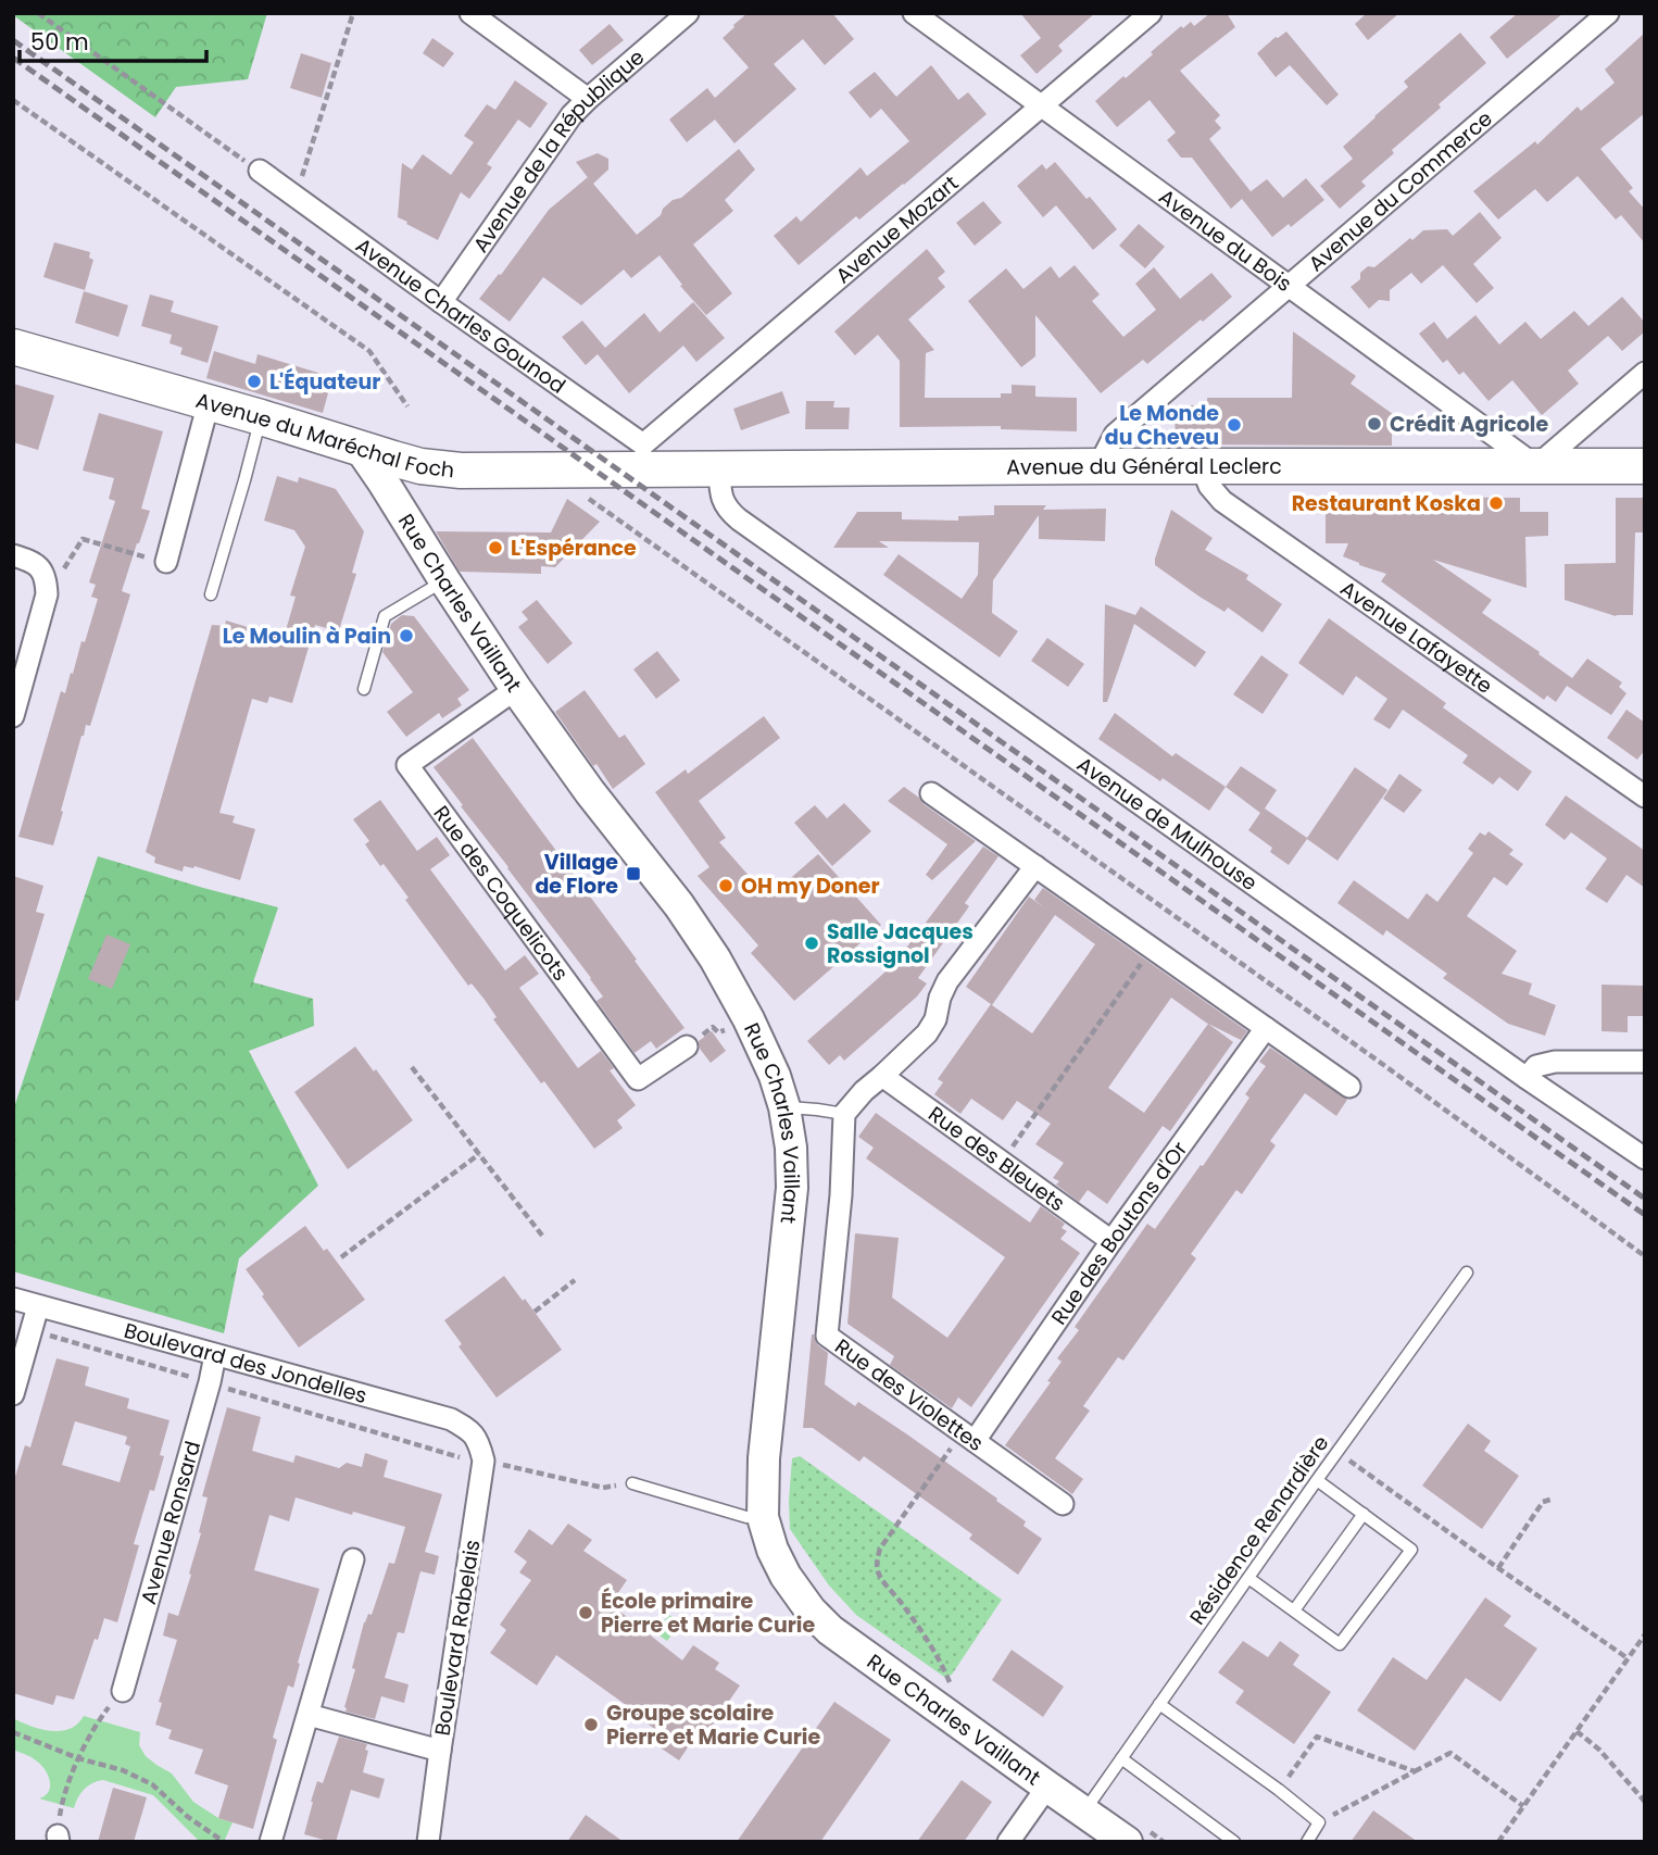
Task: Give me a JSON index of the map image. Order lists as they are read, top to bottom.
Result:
{
  "streets": {
    "main road": ["Avenue du Maréchal Foch", "Avenue du Général Leclerc", "Rue Charles Vaillant"],
    "street": [
      "Avenue de la République",
      "Avenue du Commerce",
      "Avenue Mozart",
      "Avenue du Bois",
      "Avenue Charles Gounod",
      "Avenue Lafayette",
      "Avenue de Mulhouse",
      "Rue des Coquelicots",
      "Rue des Bleuets",
      "Rue des Boutons d'Or",
      "Boulevard des Jondelles",
      "Rue des Violettes",
      "Avenue Ronsard",
      "Boulevard Rabelais"
    ],
    "lane": ["Résidence Renardière"]
  },
  "crossings": [
    ["Avenue de la République", "Avenue Charles Gounod"],
    ["Avenue du Commerce", "Avenue du Bois"],
    ["Avenue du Commerce", "Avenue du Général Leclerc"],
    ["Avenue Mozart", "Avenue du Bois"],
    ["Avenue Mozart", "Avenue Charles Gounod"],
    ["Avenue Mozart", "Avenue du Maréchal Foch"],
    ["Avenue Mozart", "Avenue du Général Leclerc"],
    ["Avenue du Bois", "Avenue du Général Leclerc"],
    ["Avenue Charles Gounod", "Avenue du Maréchal Foch"],
    ["Avenue Charles Gounod", "Avenue du Général Leclerc"],
    ["Avenue du Maréchal Foch", "Avenue du Général Leclerc"],
    ["Avenue du Maréchal Foch", "Rue Charles Vaillant"],
    ["Avenue du Général Leclerc", "Avenue Lafayette"],
    ["Avenue du Général Leclerc", "Avenue de Mulhouse"],
    ["Rue Charles Vaillant", "Rue des Coquelicots"],
    ["Rue Charles Vaillant", "Résidence Renardière"],
    ["Rue des Bleuets", "Rue des Boutons d'Or"],
    ["Rue des Boutons d'Or", "Rue des Violettes"],
    ["Boulevard des Jondelles", "Avenue Ronsard"],
    ["Boulevard des Jondelles", "Boulevard Rabelais"]
  ],
  "places": {
    "other": [
      "L'Équateur",
      "Crédit Agricole",
      "Le Monde du Cheveu",
      "Restaurant Koska",
      "L'Espérance",
      "Le Moulin à Pain",
      "OH my Doner",
      "Salle Jacques Rossignol",
      "École primaire Pierre et Marie Curie",
      "Groupe scolaire Pierre et Marie Curie"
    ],
    "transit": ["Village de Flore"]
  },
  "scale_bar": "50 m"
}
